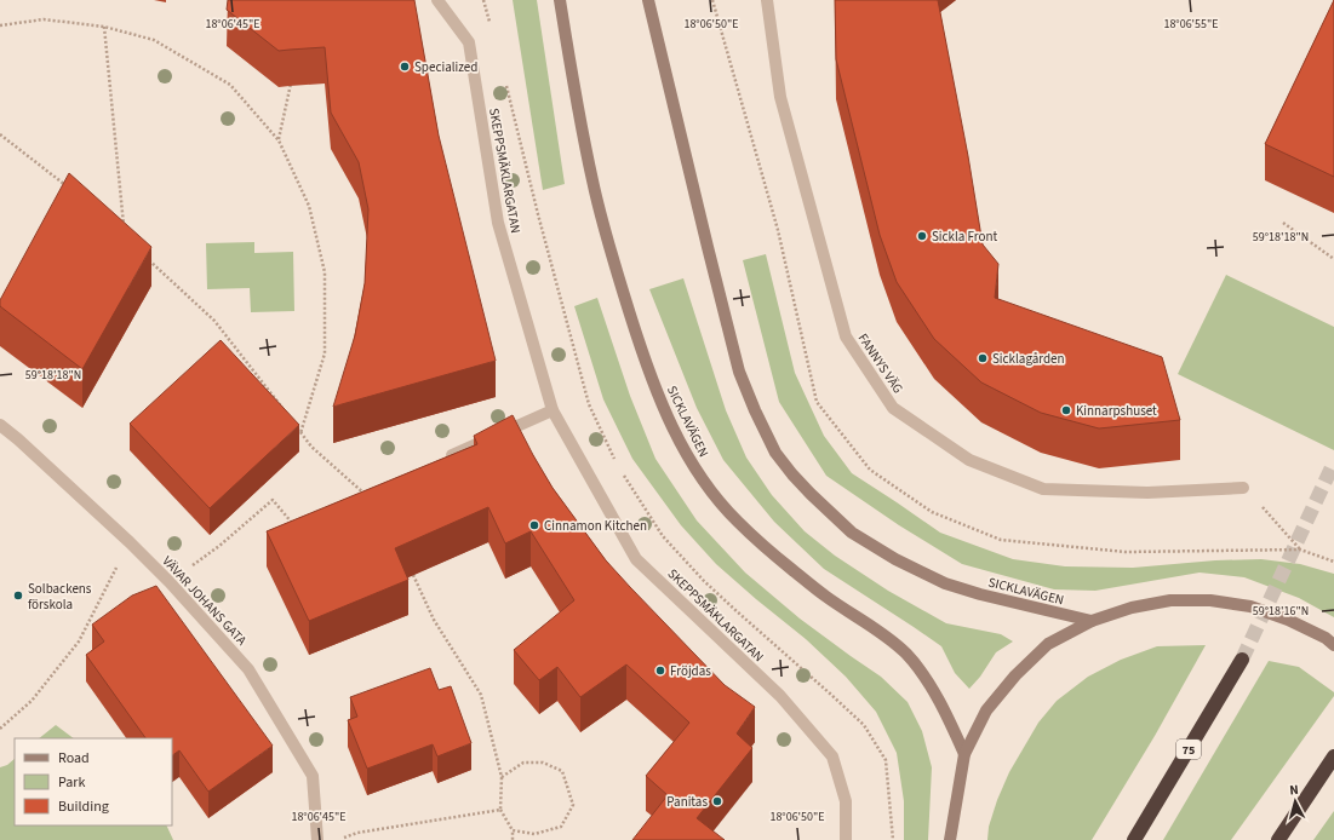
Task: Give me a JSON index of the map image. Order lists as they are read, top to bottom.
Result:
{
  "streets": {
    "highway": ["75"],
    "main road": ["SICKLAVÄGEN"],
    "street": ["SKEPPSMÄKLARGATAN", "FANNYS VÄG", "VÄVAR JOHANS GATA"]
  },
  "places": [
    "Specialized",
    "Sickla Front",
    "Sicklagården",
    "Kinnarpshuset",
    "Cinnamon Kitchen",
    "Solbackens förskola",
    "Fröjdas",
    "Panitas"
  ],
  "legend": ["Road", "Park", "Building"],
  "north": "top",
  "coordinates": [
    "18°06'45\"E",
    "18°06'50\"E",
    "18°06'55\"E",
    "59°18'18\"N",
    "59°18'16\"N"
  ]
}
